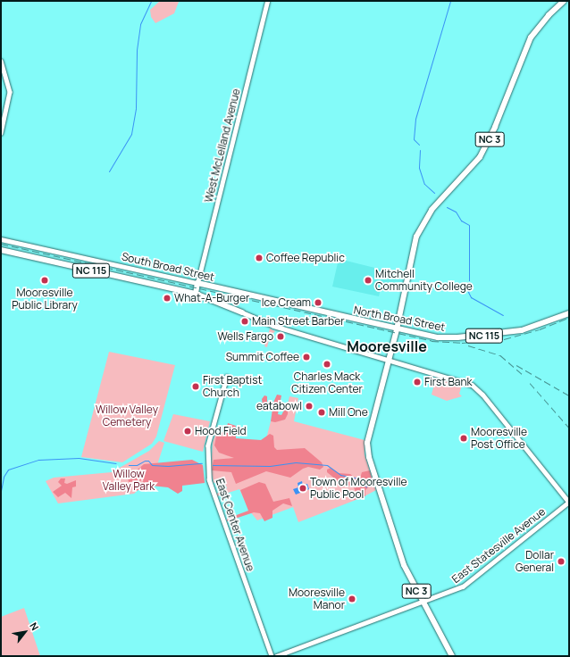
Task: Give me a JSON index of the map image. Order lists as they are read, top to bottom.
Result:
{
  "streets": {
    "main road": [
      "NC 3",
      "West McLelland Avenue",
      "South Broad Street",
      "NC 115",
      "North Broad Street"
    ],
    "street": ["East Center Avenue", "East Statesville Avenue"]
  },
  "crossings": [
    ["NC 3", "North Broad Street"],
    ["NC 3", "East Statesville Avenue"],
    ["West McLelland Avenue", "South Broad Street"],
    ["West McLelland Avenue", "NC 115"],
    ["South Broad Street", "North Broad Street"]
  ],
  "districts": ["Mooresville"],
  "parks": ["Willow Valley Cemetery", "Willow Valley Park"],
  "places": [
    "Coffee Republic",
    "Mooresville Public Library",
    "Mitchell Community College",
    "What-A-Burger",
    "Ice Cream",
    "Main Street Barber",
    "Wells Fargo",
    "Summit Coffee",
    "Charles Mack Citizen Center",
    "First Bank",
    "First Baptist Church",
    "eatabowl",
    "Mill One",
    "Hood Field",
    "Mooresville Post Office",
    "Town of Mooresville Public Pool",
    "Dollar General",
    "Mooresville Manor"
  ],
  "north": "top right"
}
